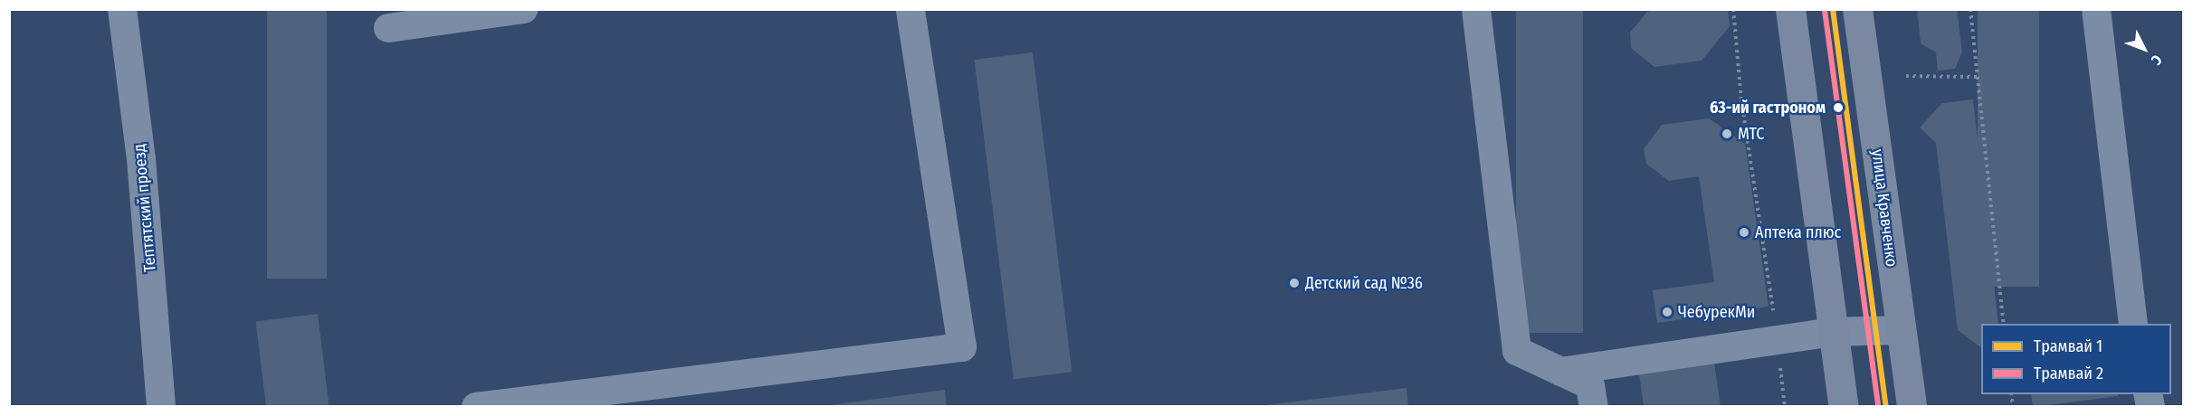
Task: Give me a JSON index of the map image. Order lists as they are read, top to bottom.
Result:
{
  "streets": {
    "main road": ["улица Кравченко"],
    "street": ["Тептятский проезд"]
  },
  "places": [
    "63-ий гастроном",
    "МТС",
    "Аптека плюс",
    "Детский сад №36",
    "ЧебурекМи"
  ],
  "lines": ["tram line 1", "tram line 2"],
  "legend": ["Трамвай 1", "Трамвай 2"],
  "north": "bottom right"
}
